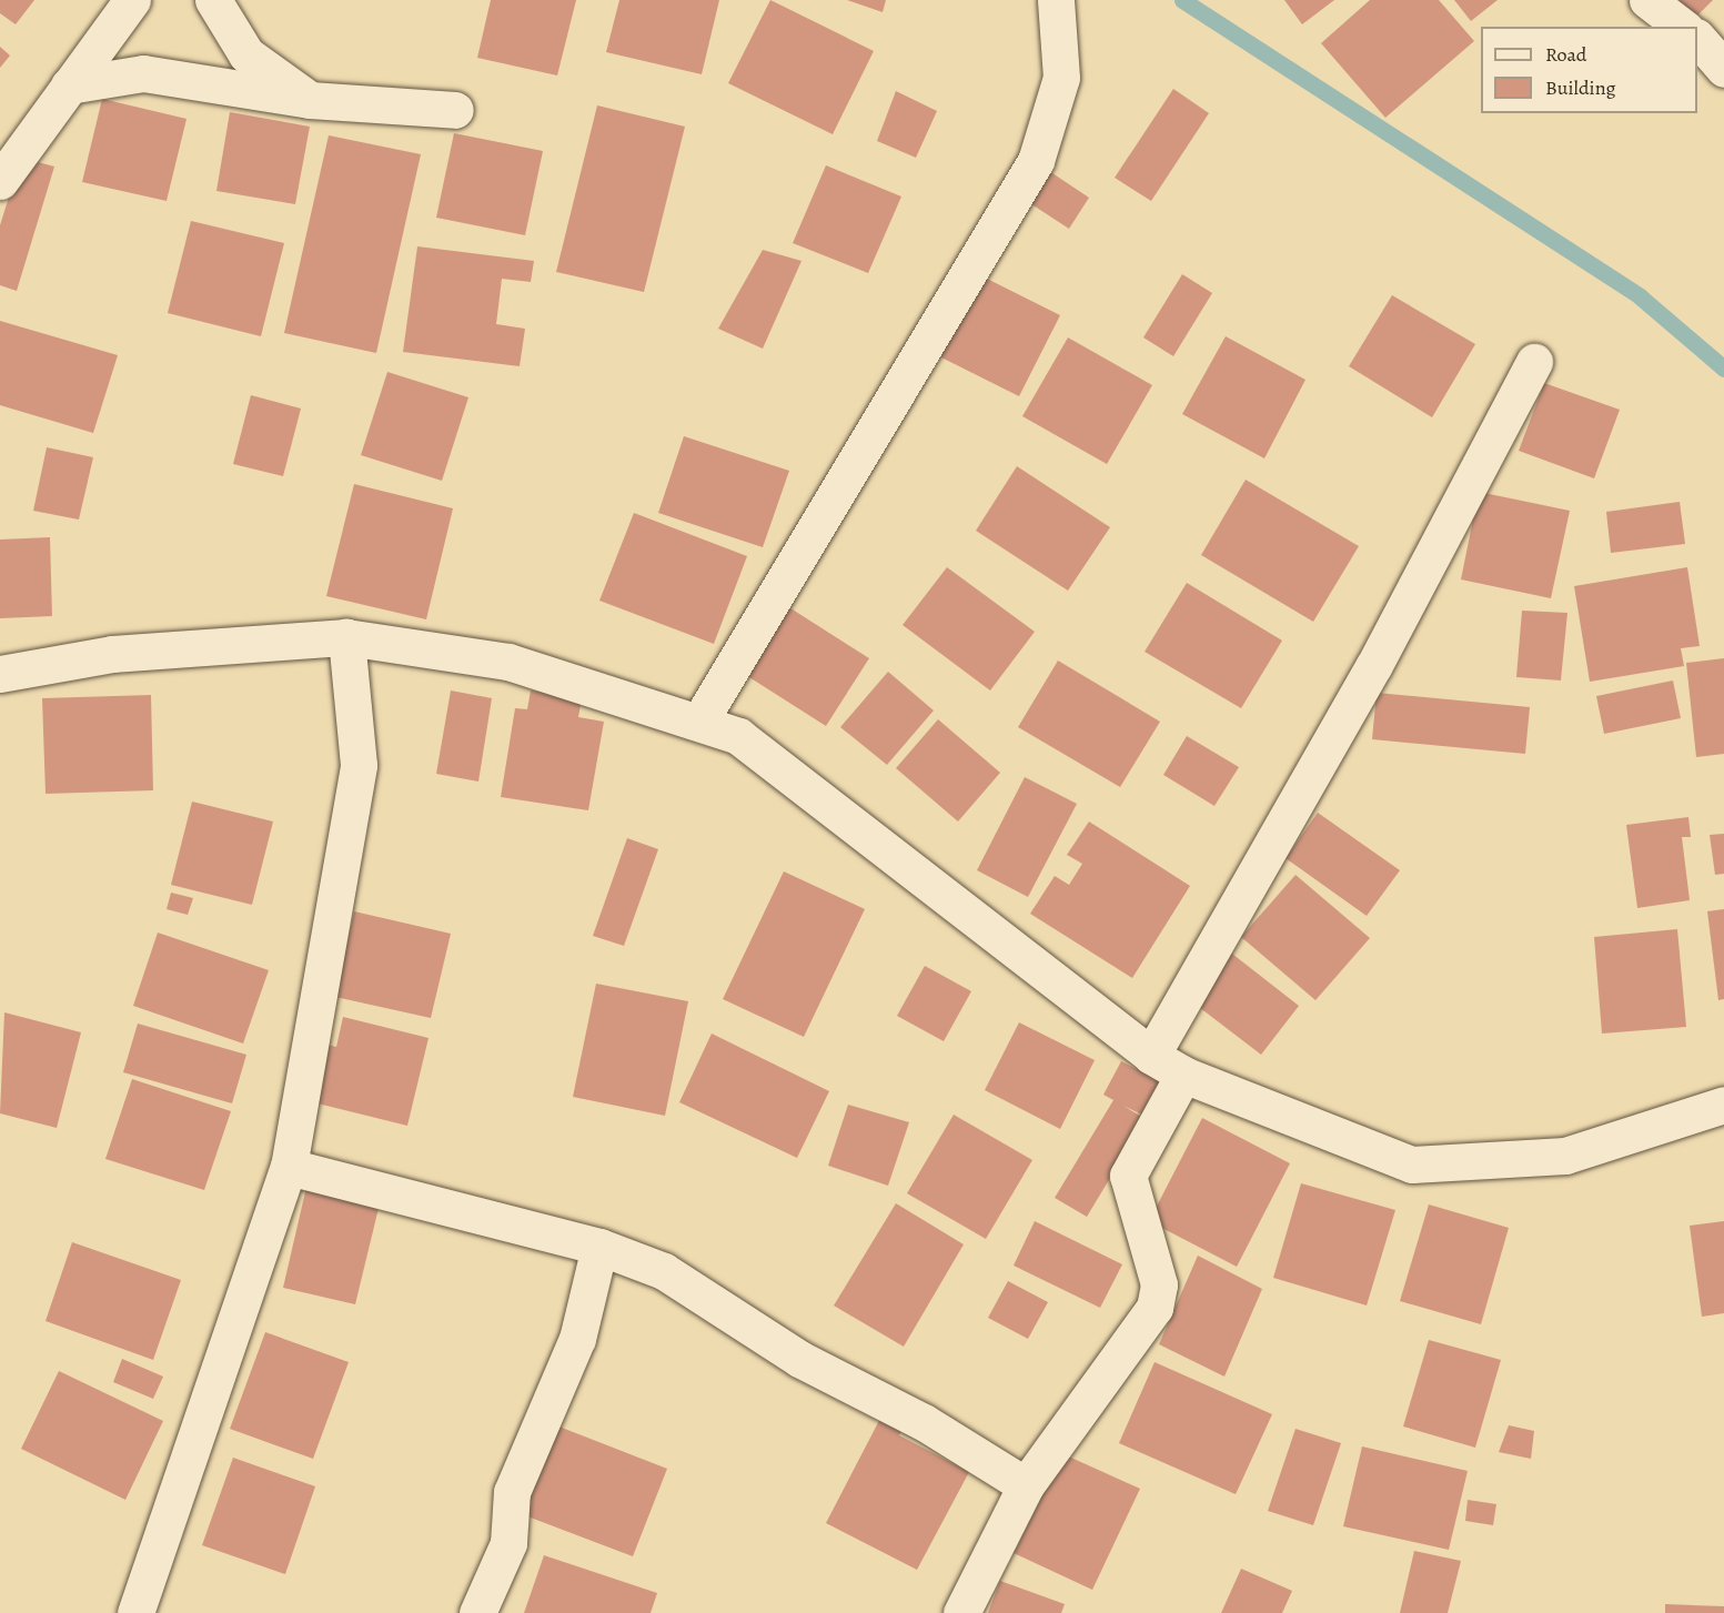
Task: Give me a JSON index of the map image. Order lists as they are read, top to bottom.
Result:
{
  "legend": ["Road", "Building"]
}
